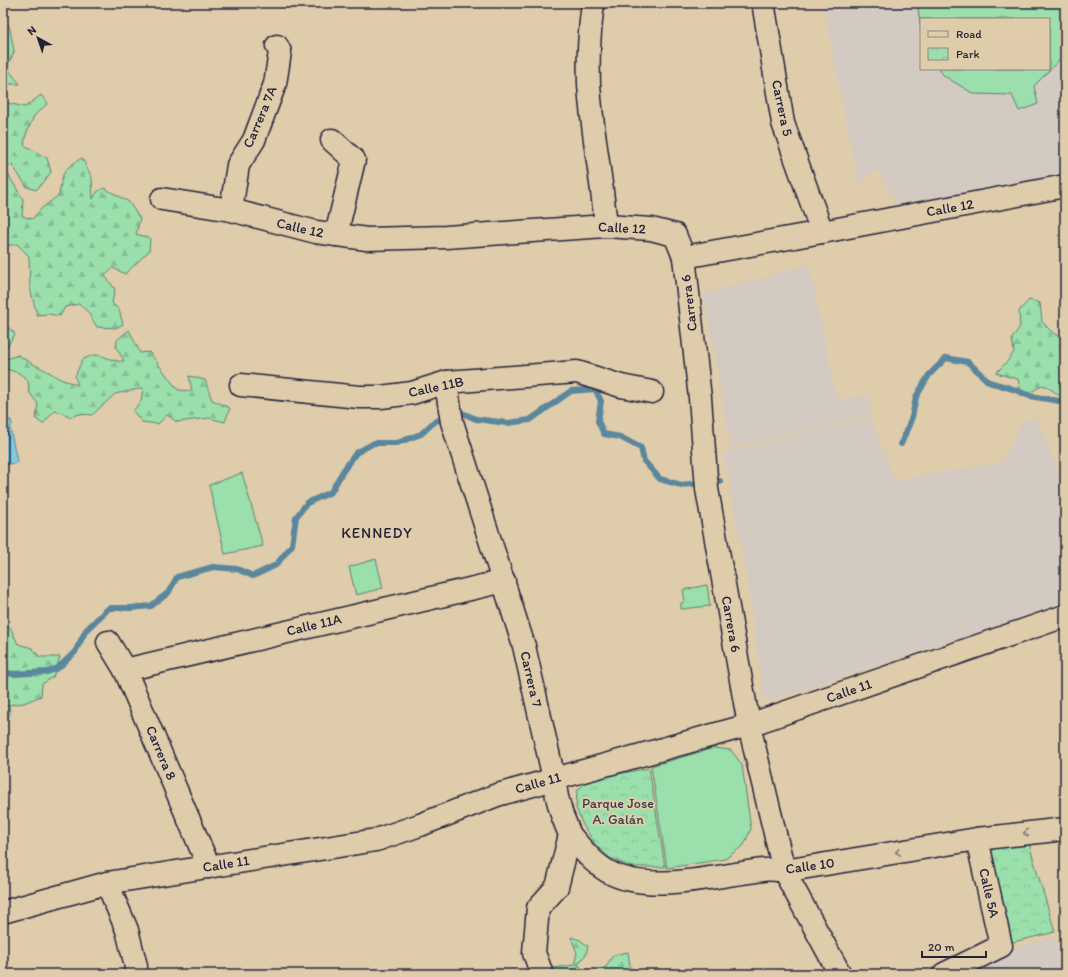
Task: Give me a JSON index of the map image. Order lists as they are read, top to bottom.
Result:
{
  "streets": {
    "street": [
      "Carrera 5",
      "Carrera 7A",
      "Calle 12",
      "Carrera 6",
      "Calle 11B",
      "Calle 11A",
      "Carrera 7",
      "Calle 11",
      "Carrera 8",
      "Calle 10",
      "Calle 5A"
    ]
  },
  "crossings": [
    ["Carrera 5", "Calle 12"],
    ["Carrera 7A", "Calle 12"],
    ["Calle 12", "Carrera 6"],
    ["Carrera 6", "Calle 11"],
    ["Carrera 6", "Calle 10"],
    ["Calle 11B", "Carrera 7"],
    ["Calle 11A", "Carrera 7"],
    ["Calle 11A", "Carrera 8"],
    ["Carrera 7", "Calle 11"],
    ["Carrera 7", "Calle 10"],
    ["Calle 11", "Carrera 8"],
    ["Calle 10", "Calle 5A"]
  ],
  "one_way": ["Calle 10"],
  "districts": ["KENNEDY"],
  "parks": ["Parque Jose A. Galán"],
  "legend": ["Road", "Park"],
  "scale_bar": "20 m",
  "north": "top left"
}
